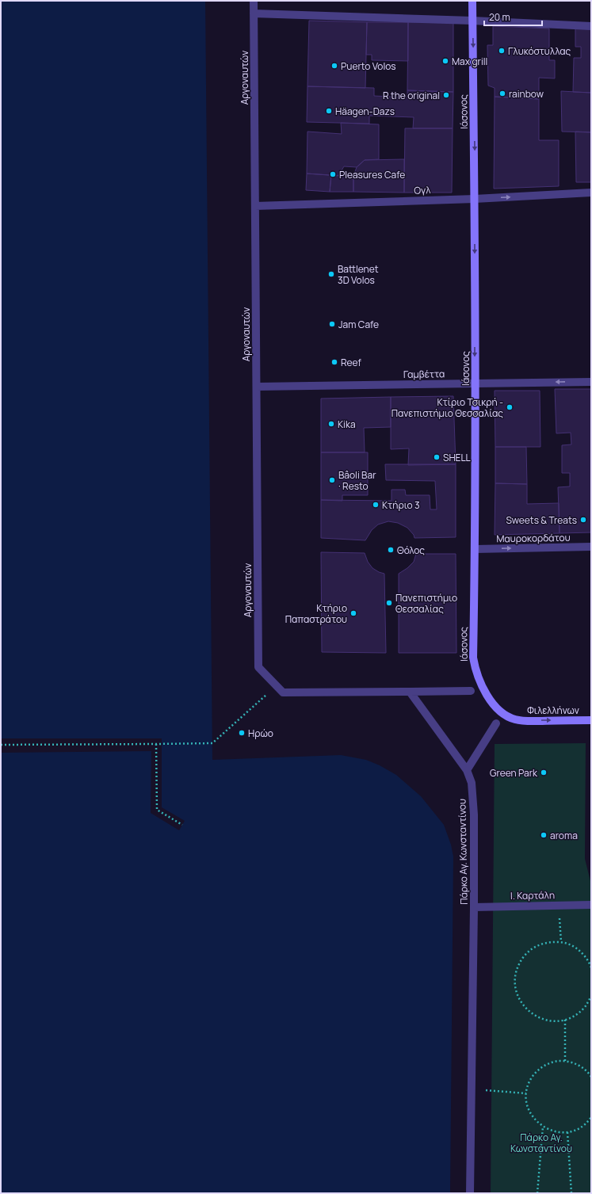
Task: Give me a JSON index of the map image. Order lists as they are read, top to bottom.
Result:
{
  "streets": {
    "main road": ["Ιάσονος", "Φιλελλήνων"],
    "street": [
      "Αργοναυτών",
      "Ογλ",
      "Γαμβέττα",
      "Μαυροκορδάτου",
      "Πάρκο Αγ. Κωνσταντίνου",
      "Ι. Καρτάλη"
    ]
  },
  "crossings": [
    ["Αργοναυτών", "Ογλ"],
    ["Αργοναυτών", "Γαμβέττα"],
    ["Ιάσονος", "Ογλ"],
    ["Ιάσονος", "Γαμβέττα"],
    ["Ιάσονος", "Μαυροκορδάτου"],
    ["Ιάσονος", "Φιλελλήνων"],
    ["Πάρκο Αγ. Κωνσταντίνου", "Ι. Καρτάλη"]
  ],
  "one_way": ["Ιάσονος", "Μαυροκορδάτου", "Φιλελλήνων"],
  "parks": ["Πάρκο Αγ. Κωνσταντίνου"],
  "places": [
    "Γλυκόστυλλας",
    "Max grill",
    "Puerto Volos",
    "rainbow",
    "R the original",
    "Häagen-Dazs",
    "Pleasures Cafe",
    "Battlenet 3D Volos",
    "Jam Cafe",
    "Reef",
    "Κτίριο Τσικρή - Πανεπιστήμιο Θεσσαλίας",
    "Kika",
    "SHELL",
    "Bâoli Bar · Resto",
    "Κτήριο 3",
    "Sweets & Treats",
    "Θόλος",
    "Πανεπιστήμιο Θεσσαλίας",
    "Κτήριο Παπαστράτου",
    "Ηρώο",
    "Green Park",
    "aroma"
  ],
  "scale_bar": "20 m"
}
